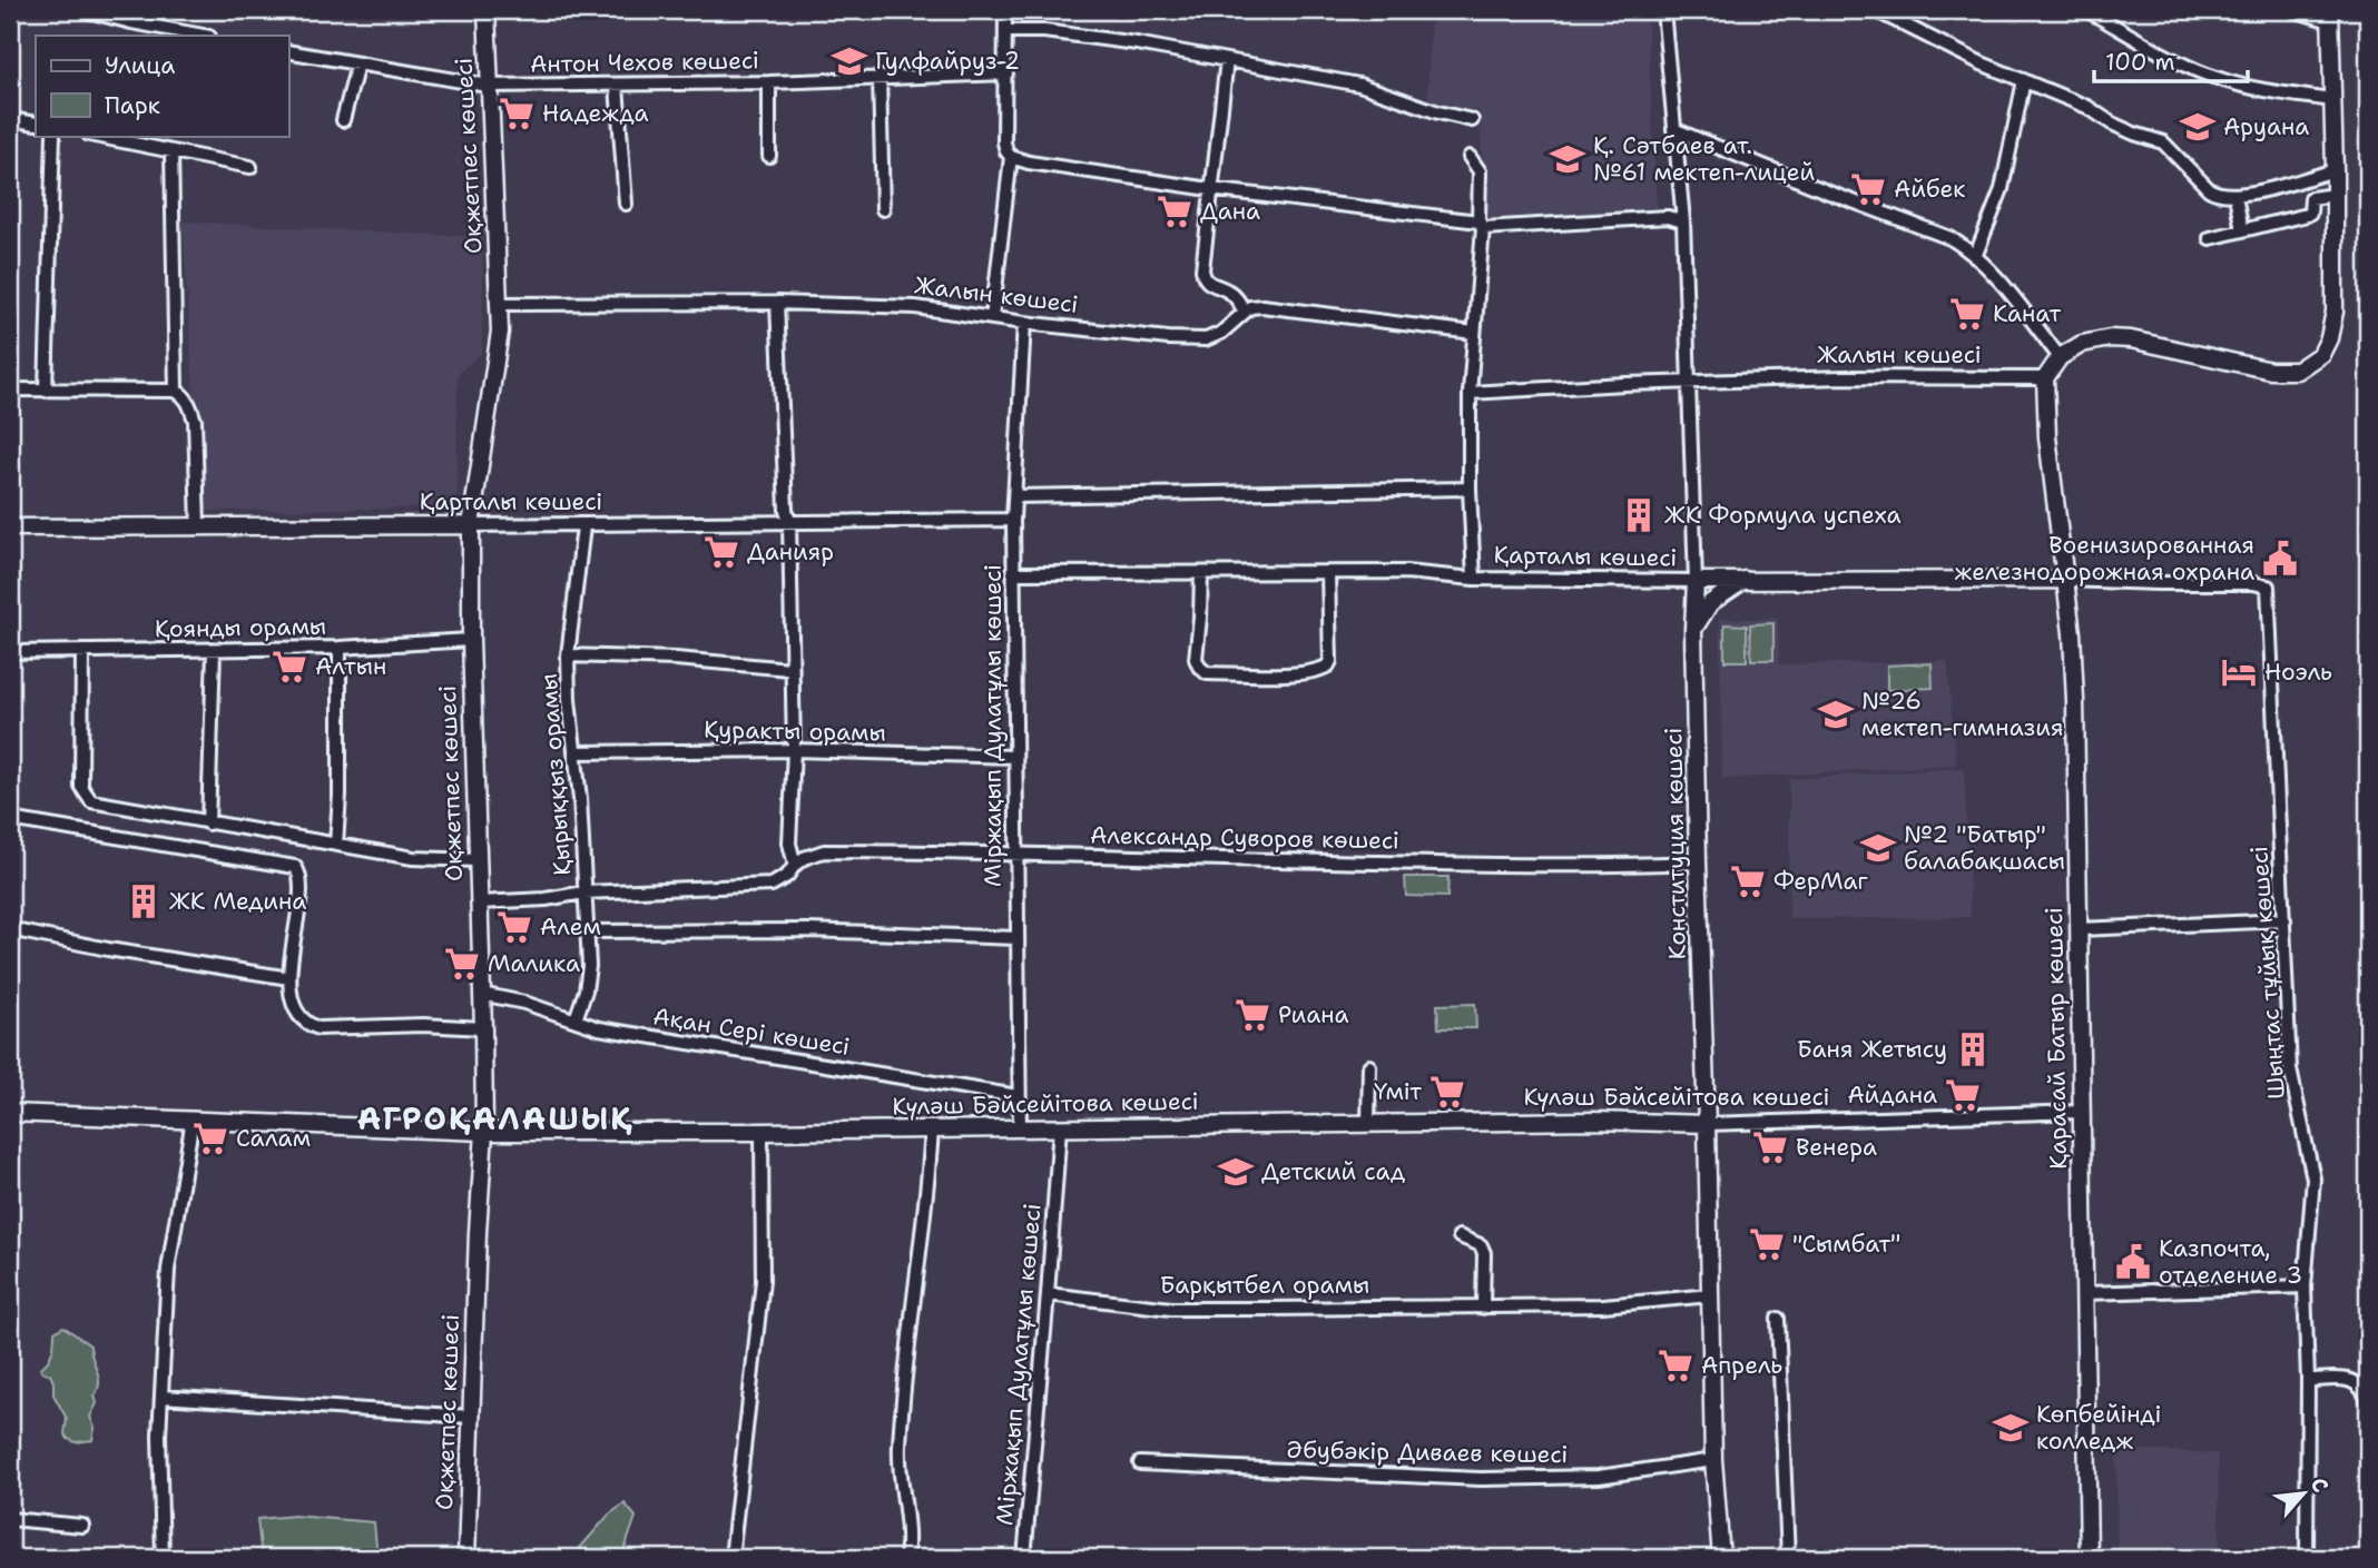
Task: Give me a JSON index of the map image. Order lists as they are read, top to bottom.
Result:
{
  "streets": {
    "street": [
      "Антон Чехов көшесі",
      "Оқжетпес көшесі",
      "Жалын көшесі",
      "Қарталы көшесі",
      "Қоянды орамы",
      "Міржақып Дулатұлы көшесі",
      "Қуракты орамы",
      "Қырыққыз орамы",
      "Александр Суворов көшесі",
      "Конституция көшесі",
      "Шыңтас тұйық көшесі",
      "Ақан Сері көшесі",
      "Қарасай Батыр көшесі",
      "Күләш Бәйсейітова көшесі",
      "Барқытбел орамы",
      "Әбубәкір Диваев көшесі"
    ]
  },
  "crossings": [
    ["Антон Чехов көшесі", "Оқжетпес көшесі"],
    ["Оқжетпес көшесі", "Жалын көшесі"],
    ["Оқжетпес көшесі", "Қарталы көшесі"],
    ["Оқжетпес көшесі", "Қоянды орамы"],
    ["Оқжетпес көшесі", "Ақан Сері көшесі"],
    ["Оқжетпес көшесі", "Күләш Бәйсейітова көшесі"],
    ["Жалын көшесі", "Міржақып Дулатұлы көшесі"],
    ["Жалын көшесі", "Конституция көшесі"],
    ["Жалын көшесі", "Қарасай Батыр көшесі"],
    ["Қарталы көшесі", "Міржақып Дулатұлы көшесі"],
    ["Қарталы көшесі", "Қырыққыз орамы"],
    ["Қарталы көшесі", "Конституция көшесі"],
    ["Қарталы көшесі", "Шыңтас тұйық көшесі"],
    ["Қарталы көшесі", "Қарасай Батыр көшесі"],
    ["Міржақып Дулатұлы көшесі", "Қуракты орамы"],
    ["Міржақып Дулатұлы көшесі", "Александр Суворов көшесі"],
    ["Міржақып Дулатұлы көшесі", "Ақан Сері көшесі"],
    ["Міржақып Дулатұлы көшесі", "Күләш Бәйсейітова көшесі"],
    ["Міржақып Дулатұлы көшесі", "Барқытбел орамы"],
    ["Қуракты орамы", "Қырыққыз орамы"],
    ["Қырыққыз орамы", "Ақан Сері көшесі"],
    ["Александр Суворов көшесі", "Конституция көшесі"],
    ["Конституция көшесі", "Күләш Бәйсейітова көшесі"],
    ["Конституция көшесі", "Барқытбел орамы"],
    ["Конституция көшесі", "Әбубәкір Диваев көшесі"],
    ["Қарасай Батыр көшесі", "Күләш Бәйсейітова көшесі"]
  ],
  "districts": ["АГРОҚАЛАШЫҚ"],
  "places": {
    "school or university": [
      "Гулфайруз-2",
      "Аруана",
      "Қ. Сәтбаев ат. №61 мектеп-лицей",
      "№26 мектеп-гимназия",
      "№2 \"Батыр\" балабақшасы",
      "Детский сад",
      "Көпбейінді колледж"
    ],
    "supermarket": [
      "Надежда",
      "Айбек",
      "Дана",
      "Канат",
      "Данияр",
      "Алтын",
      "ФерМаг",
      "Алем",
      "Малика",
      "Риана",
      "Үміт",
      "Айдана",
      "Салам",
      "Венера",
      "\"Сымбат\"",
      "Апрель"
    ],
    "building": ["ЖК Формула успеха", "ЖК Медина", "Баня Жетысу"],
    "public building": ["Военизированная железнодорожная охрана", "Казпочта, отделение 3"],
    "hotel": ["Ноэль"]
  },
  "legend": ["Улица", "Парк"],
  "scale_bar": "100 m",
  "north": "top right"
}
